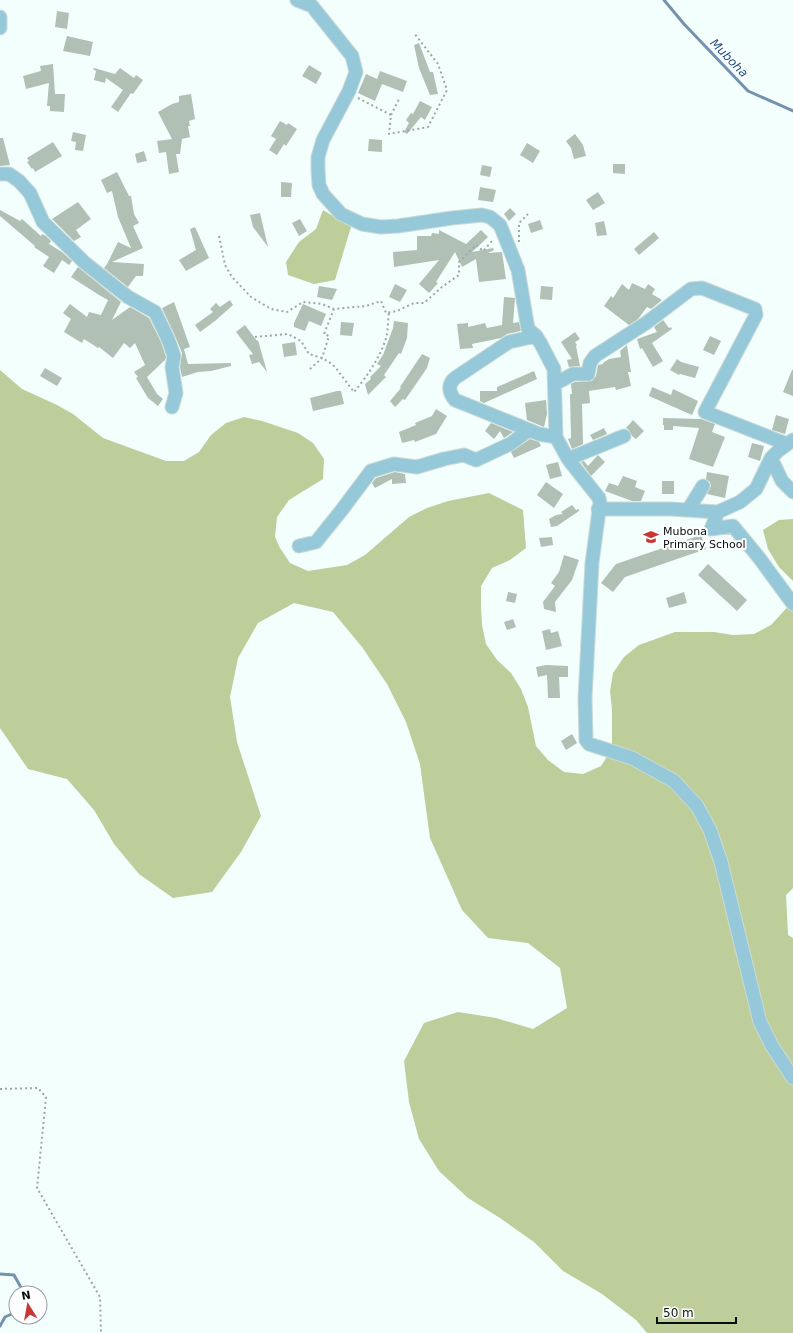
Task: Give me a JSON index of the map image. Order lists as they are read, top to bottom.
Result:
{
  "water": ["Muboha"],
  "places": {
    "school or university": ["Mubona Primary School"]
  },
  "scale_bar": "50 m",
  "north": "top"
}
